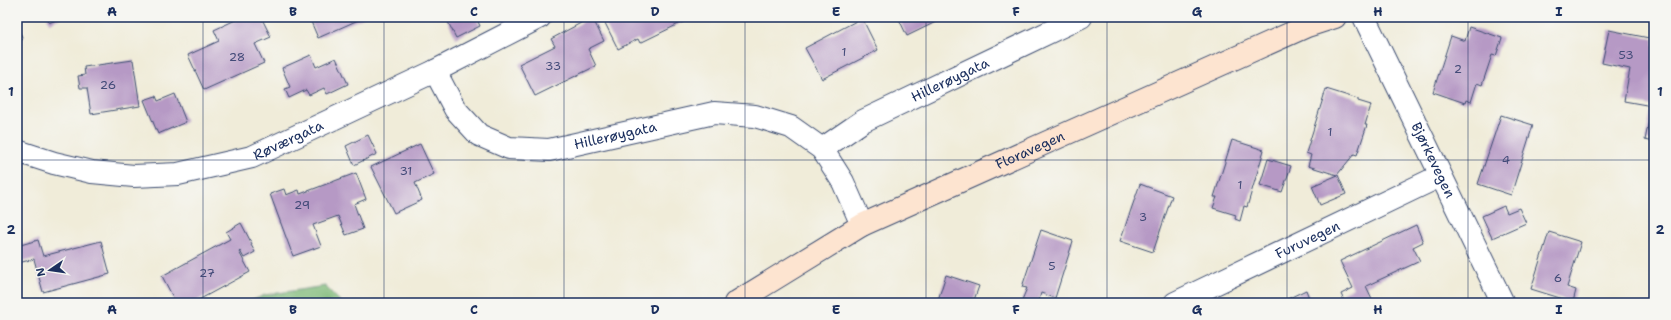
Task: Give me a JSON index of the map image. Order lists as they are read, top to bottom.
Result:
{
  "streets": {
    "street": [
      "Hillerøygata",
      "Røværgata",
      "Floravegen",
      "Bjørkevegen",
      "Furuvegen"
    ]
  },
  "crossings": [
    ["Hillerøygata", "Røværgata"],
    ["Hillerøygata", "Floravegen"],
    ["Bjørkevegen", "Furuvegen"]
  ],
  "house_numbers": [
    "1",
    "53",
    "28",
    "33",
    "2",
    "26",
    "1",
    "4",
    "31",
    "1",
    "29",
    "3",
    "5",
    "27",
    "6"
  ],
  "north": "left",
  "grid": {
    "columns": [
      "A",
      "B",
      "C",
      "D",
      "E",
      "F",
      "G",
      "H",
      "I"
    ],
    "rows": ["1", "2"]
  }
}
